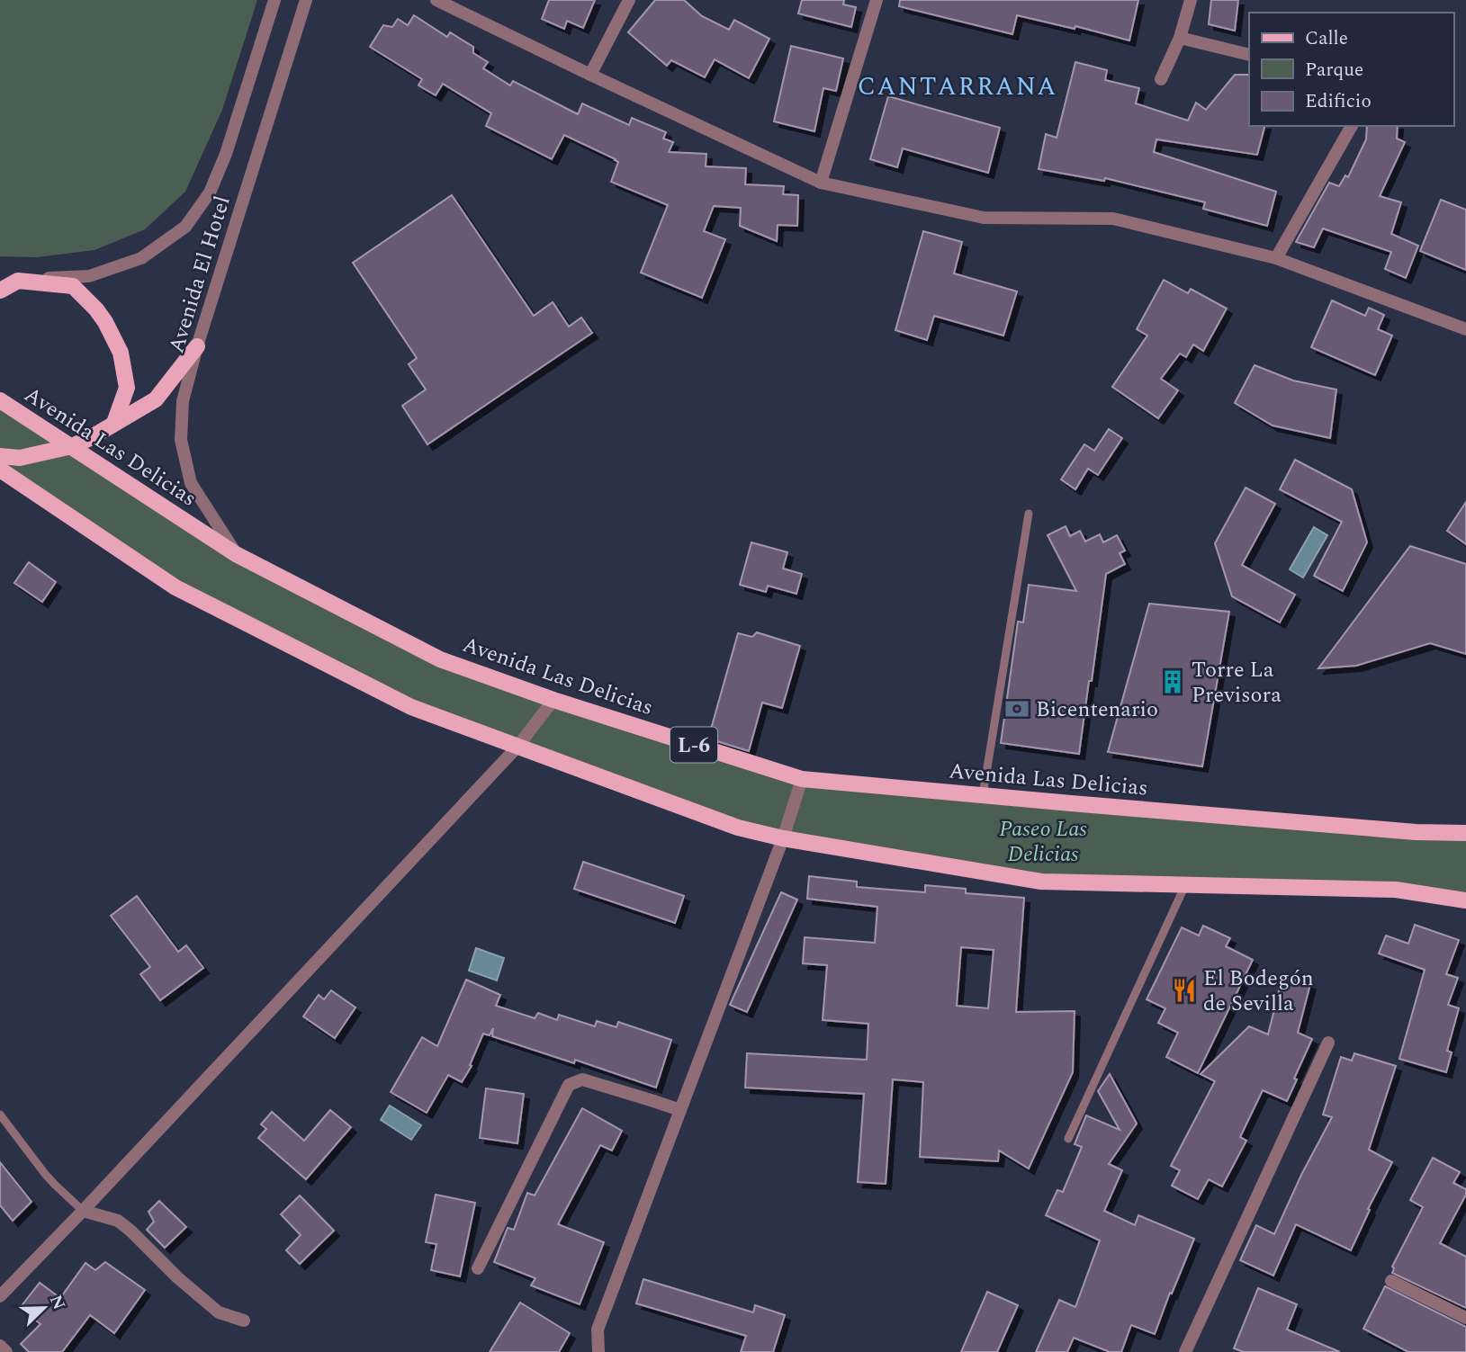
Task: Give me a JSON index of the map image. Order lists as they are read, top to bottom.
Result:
{
  "streets": {
    "main road": ["Avenida Las Delicias", "L-6"],
    "street": ["Avenida El Hotel"]
  },
  "crossings": [
    ["Avenida El Hotel", "Avenida Las Delicias"]
  ],
  "districts": ["CANTARRANA"],
  "parks": ["Paseo Las Delicias"],
  "places": {
    "building": ["Torre La Previsora"],
    "bank": ["Bicentenario"],
    "restaurant": ["El Bodegón de Sevilla"]
  },
  "legend": ["Calle", "Parque", "Edificio"],
  "north": "top right"
}
